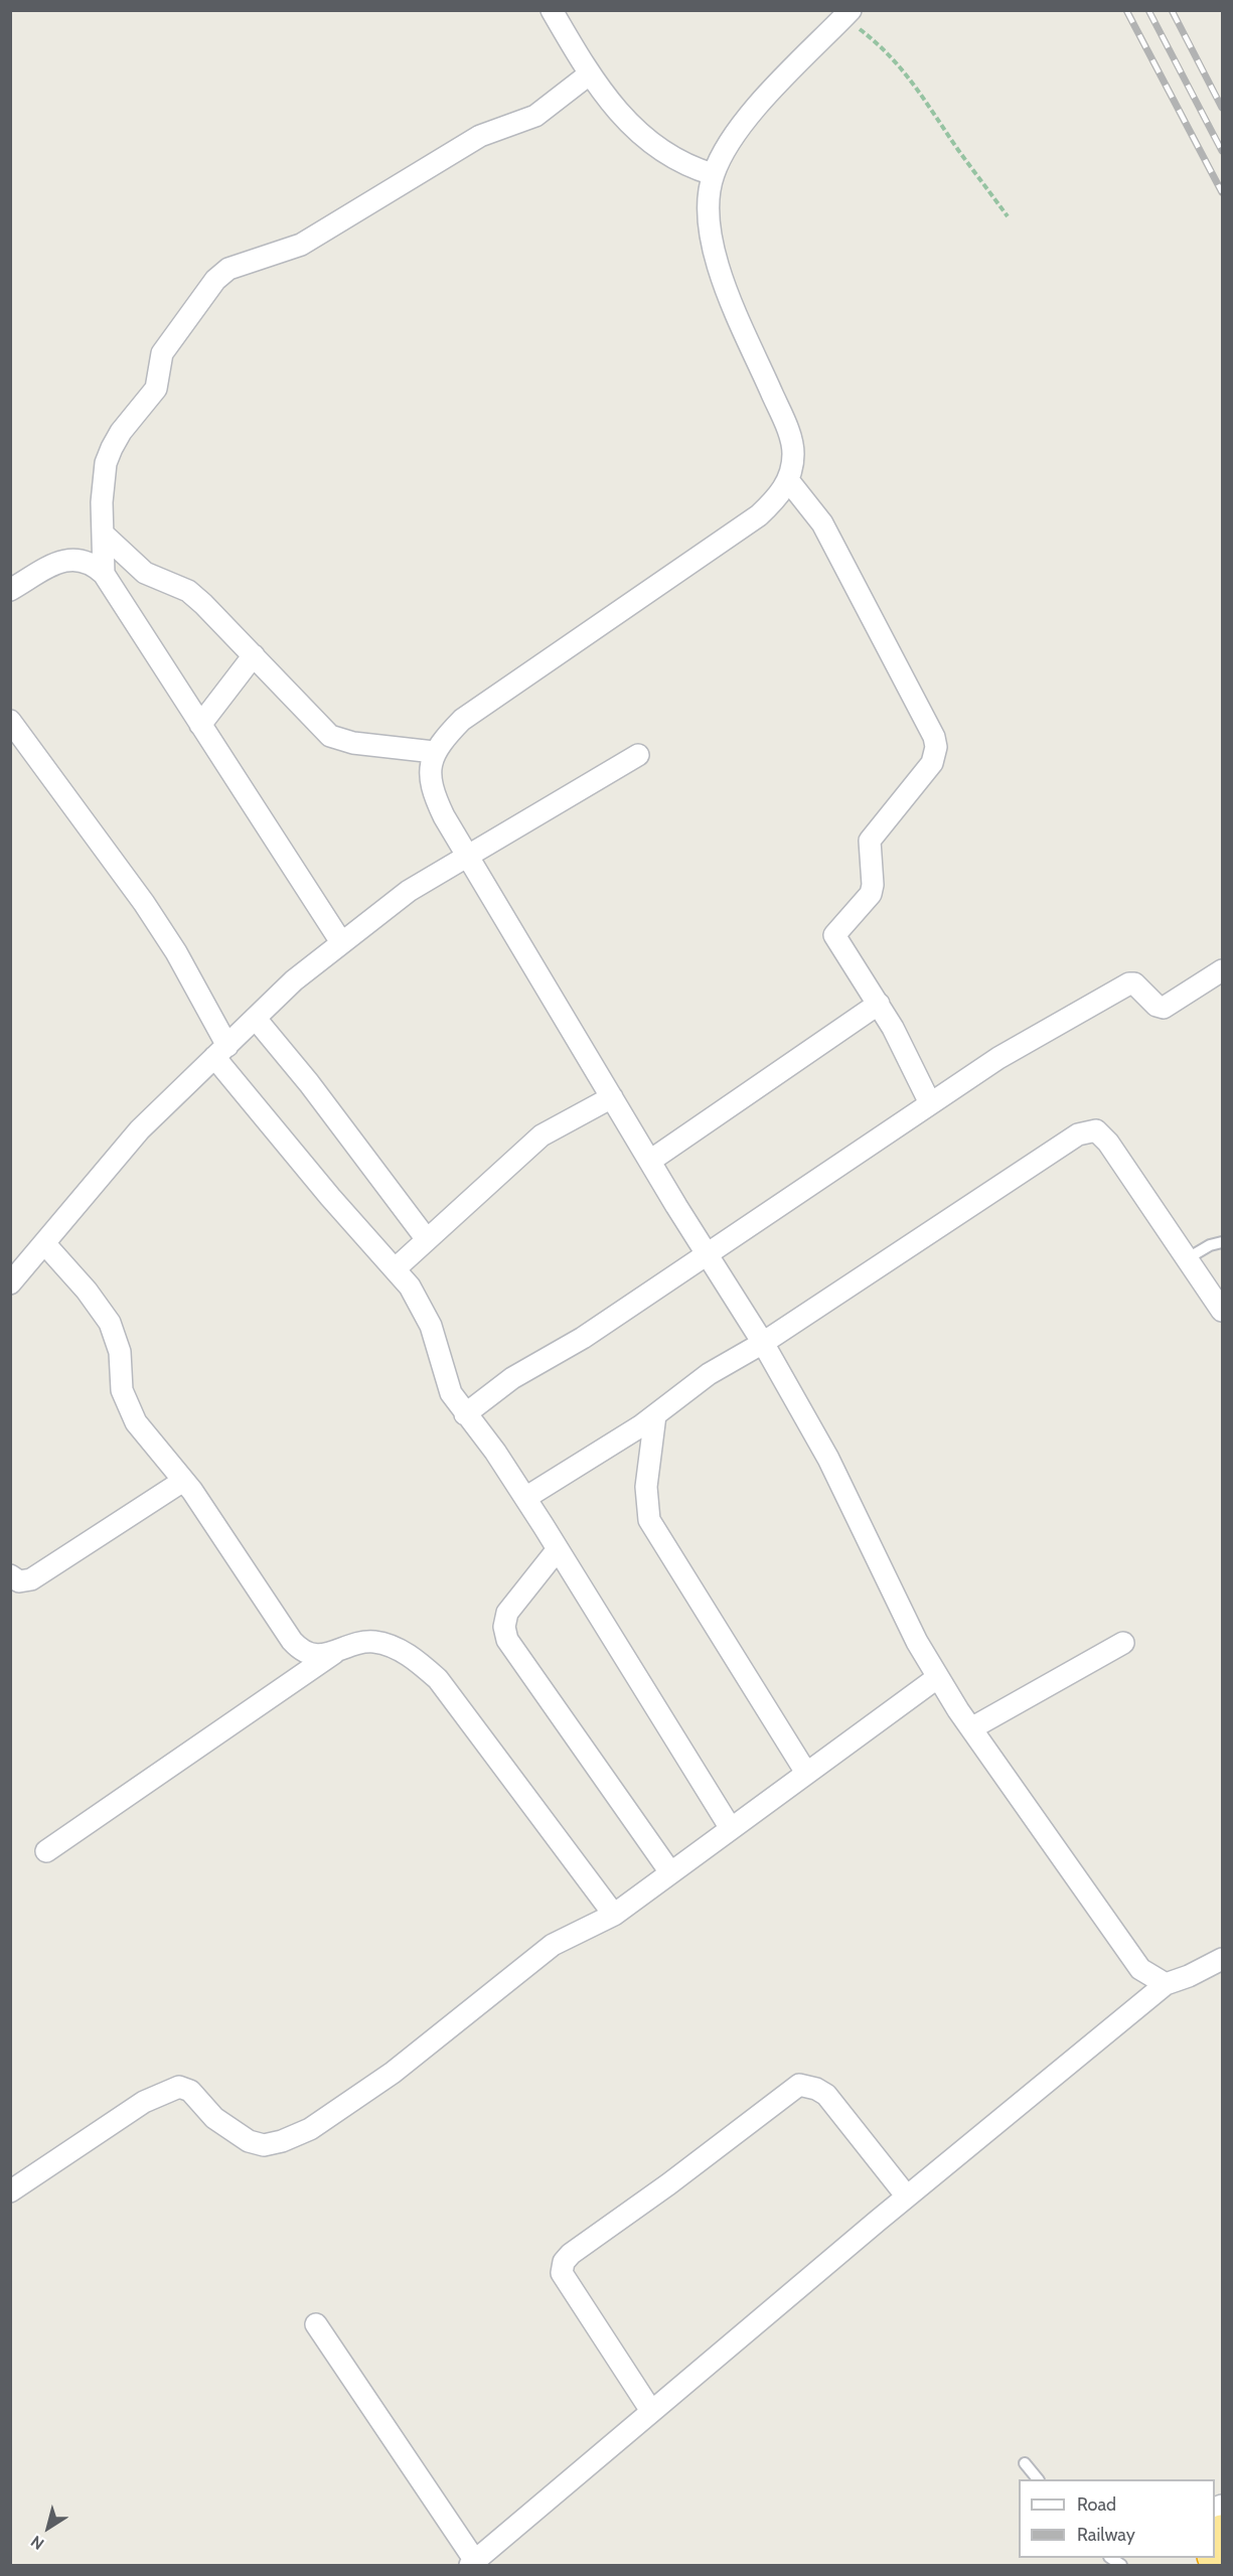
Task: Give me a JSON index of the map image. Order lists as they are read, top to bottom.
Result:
{
  "legend": ["Road", "Railway"],
  "north": "bottom left"
}
